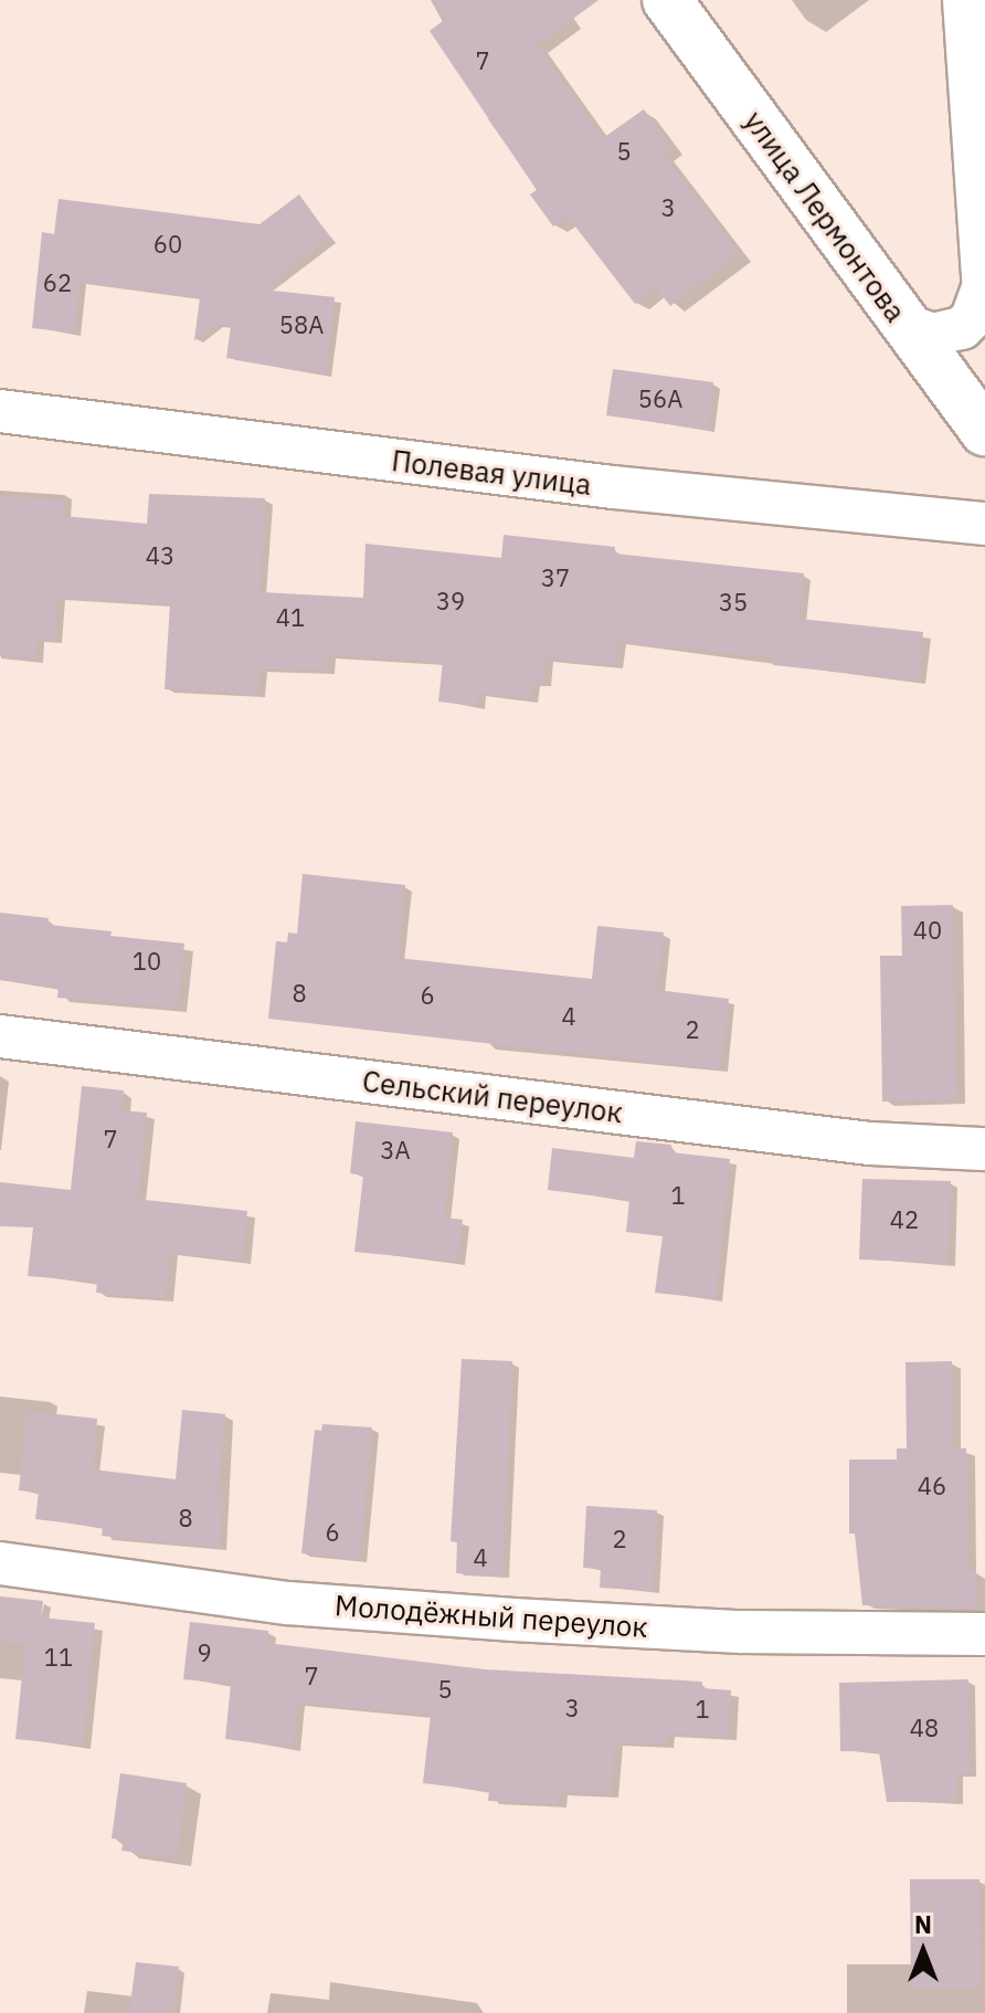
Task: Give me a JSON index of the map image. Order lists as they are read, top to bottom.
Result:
{
  "streets": {
    "main road": ["улица Лермонтова"],
    "street": ["Полевая улица", "Сельский переулок", "Молодёжный переулок"]
  },
  "house_numbers": [
    "7",
    "5",
    "3",
    "60",
    "62",
    "58А",
    "56А",
    "43",
    "37",
    "39",
    "35",
    "41",
    "40",
    "10",
    "8",
    "6",
    "4",
    "2",
    "7",
    "3А",
    "1",
    "42",
    "46",
    "8",
    "6",
    "2",
    "4",
    "9",
    "11",
    "7",
    "5",
    "3",
    "1",
    "48"
  ],
  "north": "top"
}
